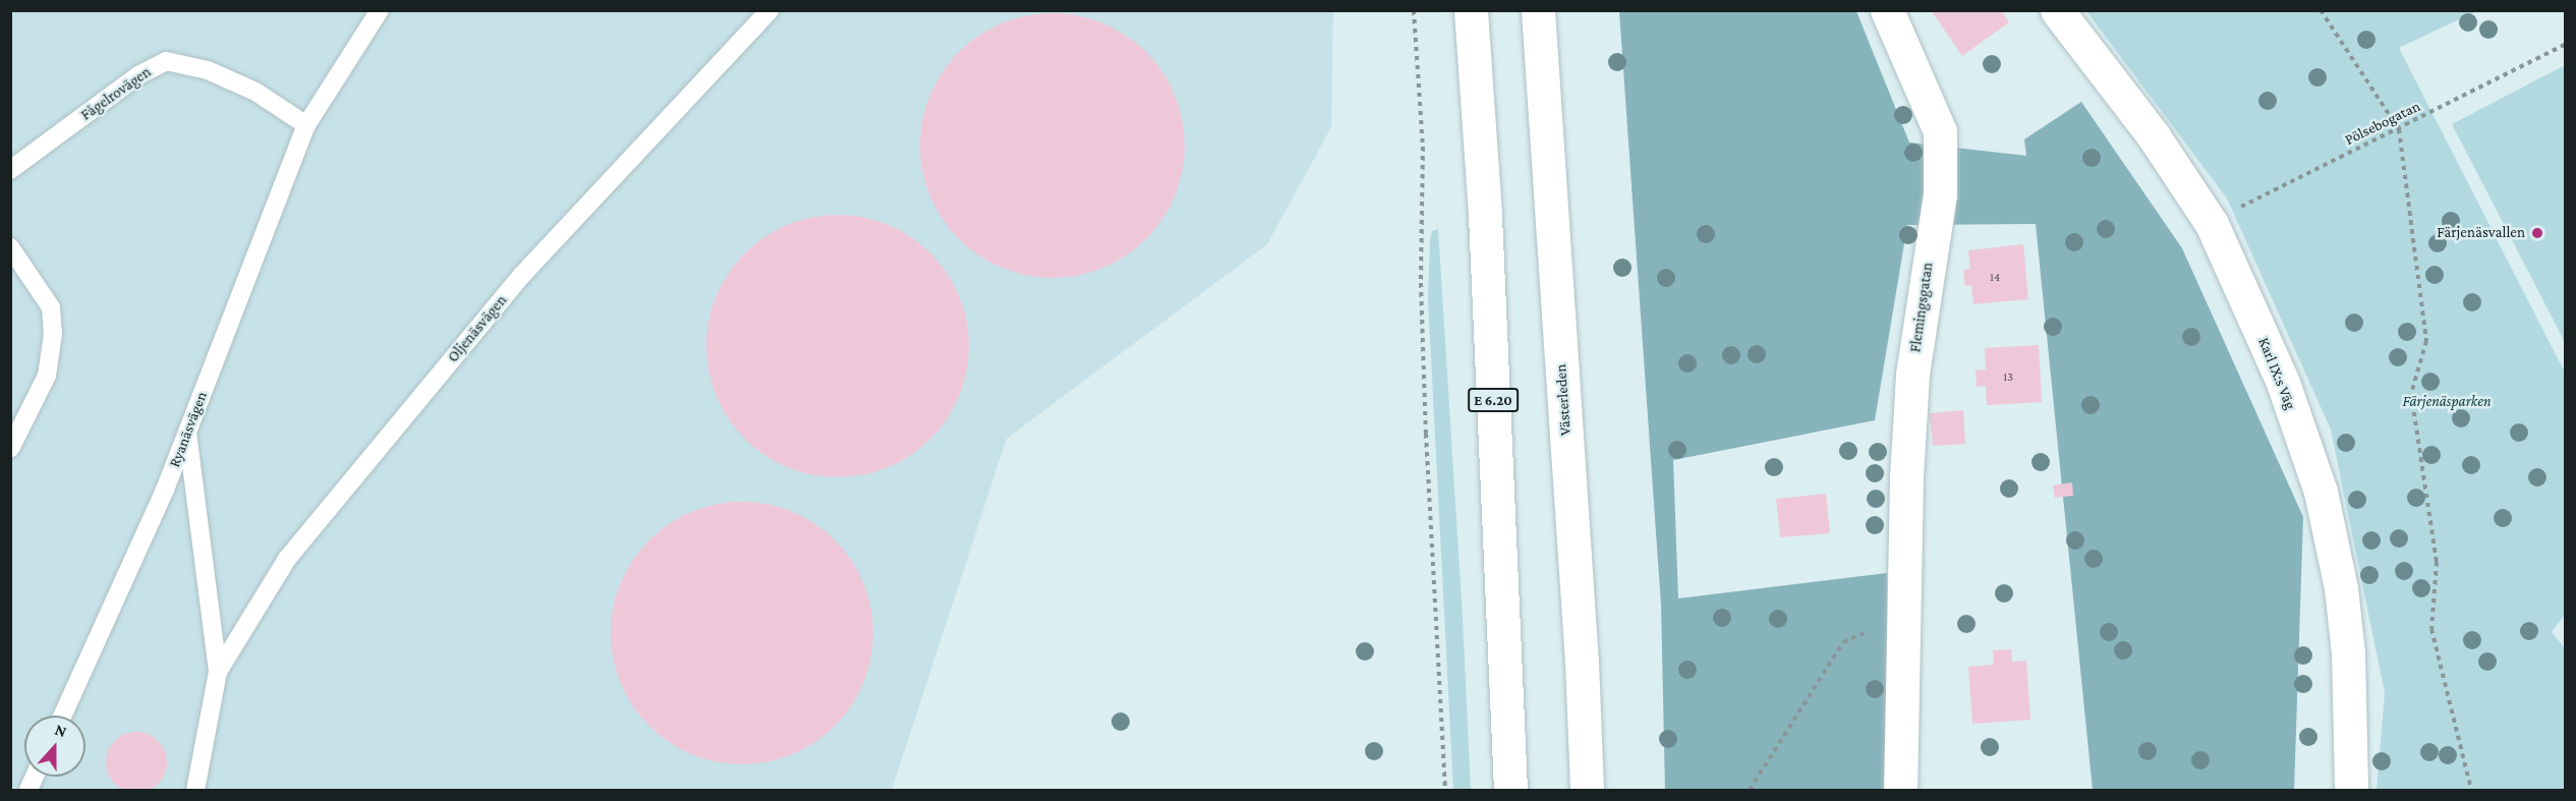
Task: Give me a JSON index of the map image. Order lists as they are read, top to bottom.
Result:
{
  "streets": {
    "main road": [
      "Flemingsgatan",
      "Karl IX:s Väg",
      "E 6.20",
      "Västerleden"
    ],
    "lane": ["Fågelrovägen", "Oljenäsvägen", "Ryanäsvägen"],
    "path": ["Pölsebogatan"]
  },
  "crossings": [
    ["Fågelrovägen", "Ryanäsvägen"],
    ["Pölsebogatan", "Karl IX:s Väg"],
    ["Oljenäsvägen", "Ryanäsvägen"]
  ],
  "parks": ["Färjenäsparken"],
  "places": ["Färjenäsvallen"],
  "house_numbers": ["14", "13"],
  "north": "top"
}
